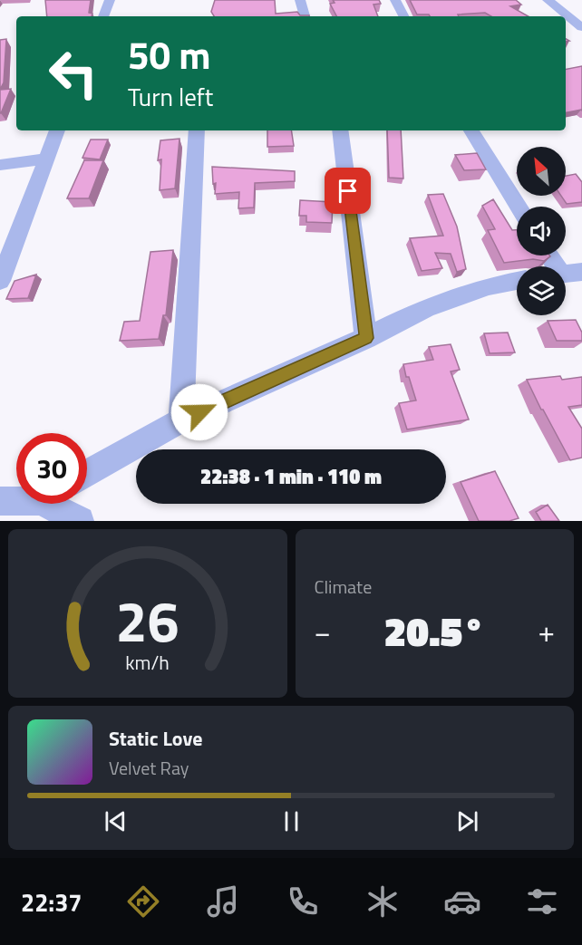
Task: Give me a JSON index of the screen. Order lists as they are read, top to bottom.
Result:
{
  "north": "top left",
  "page": {
    "turn": ["50 m", "Turn left"],
    "limit": "30",
    "trip": "22:38 · 1 min · 110 m",
    "tile": "Climate",
    "heat": ["−", "20.5°", "+"],
    "song": ["Static Love", "Velvet Ray"],
    "tabs": "22:37",
    "gauge": ["26", "km/h"]
  }
}
